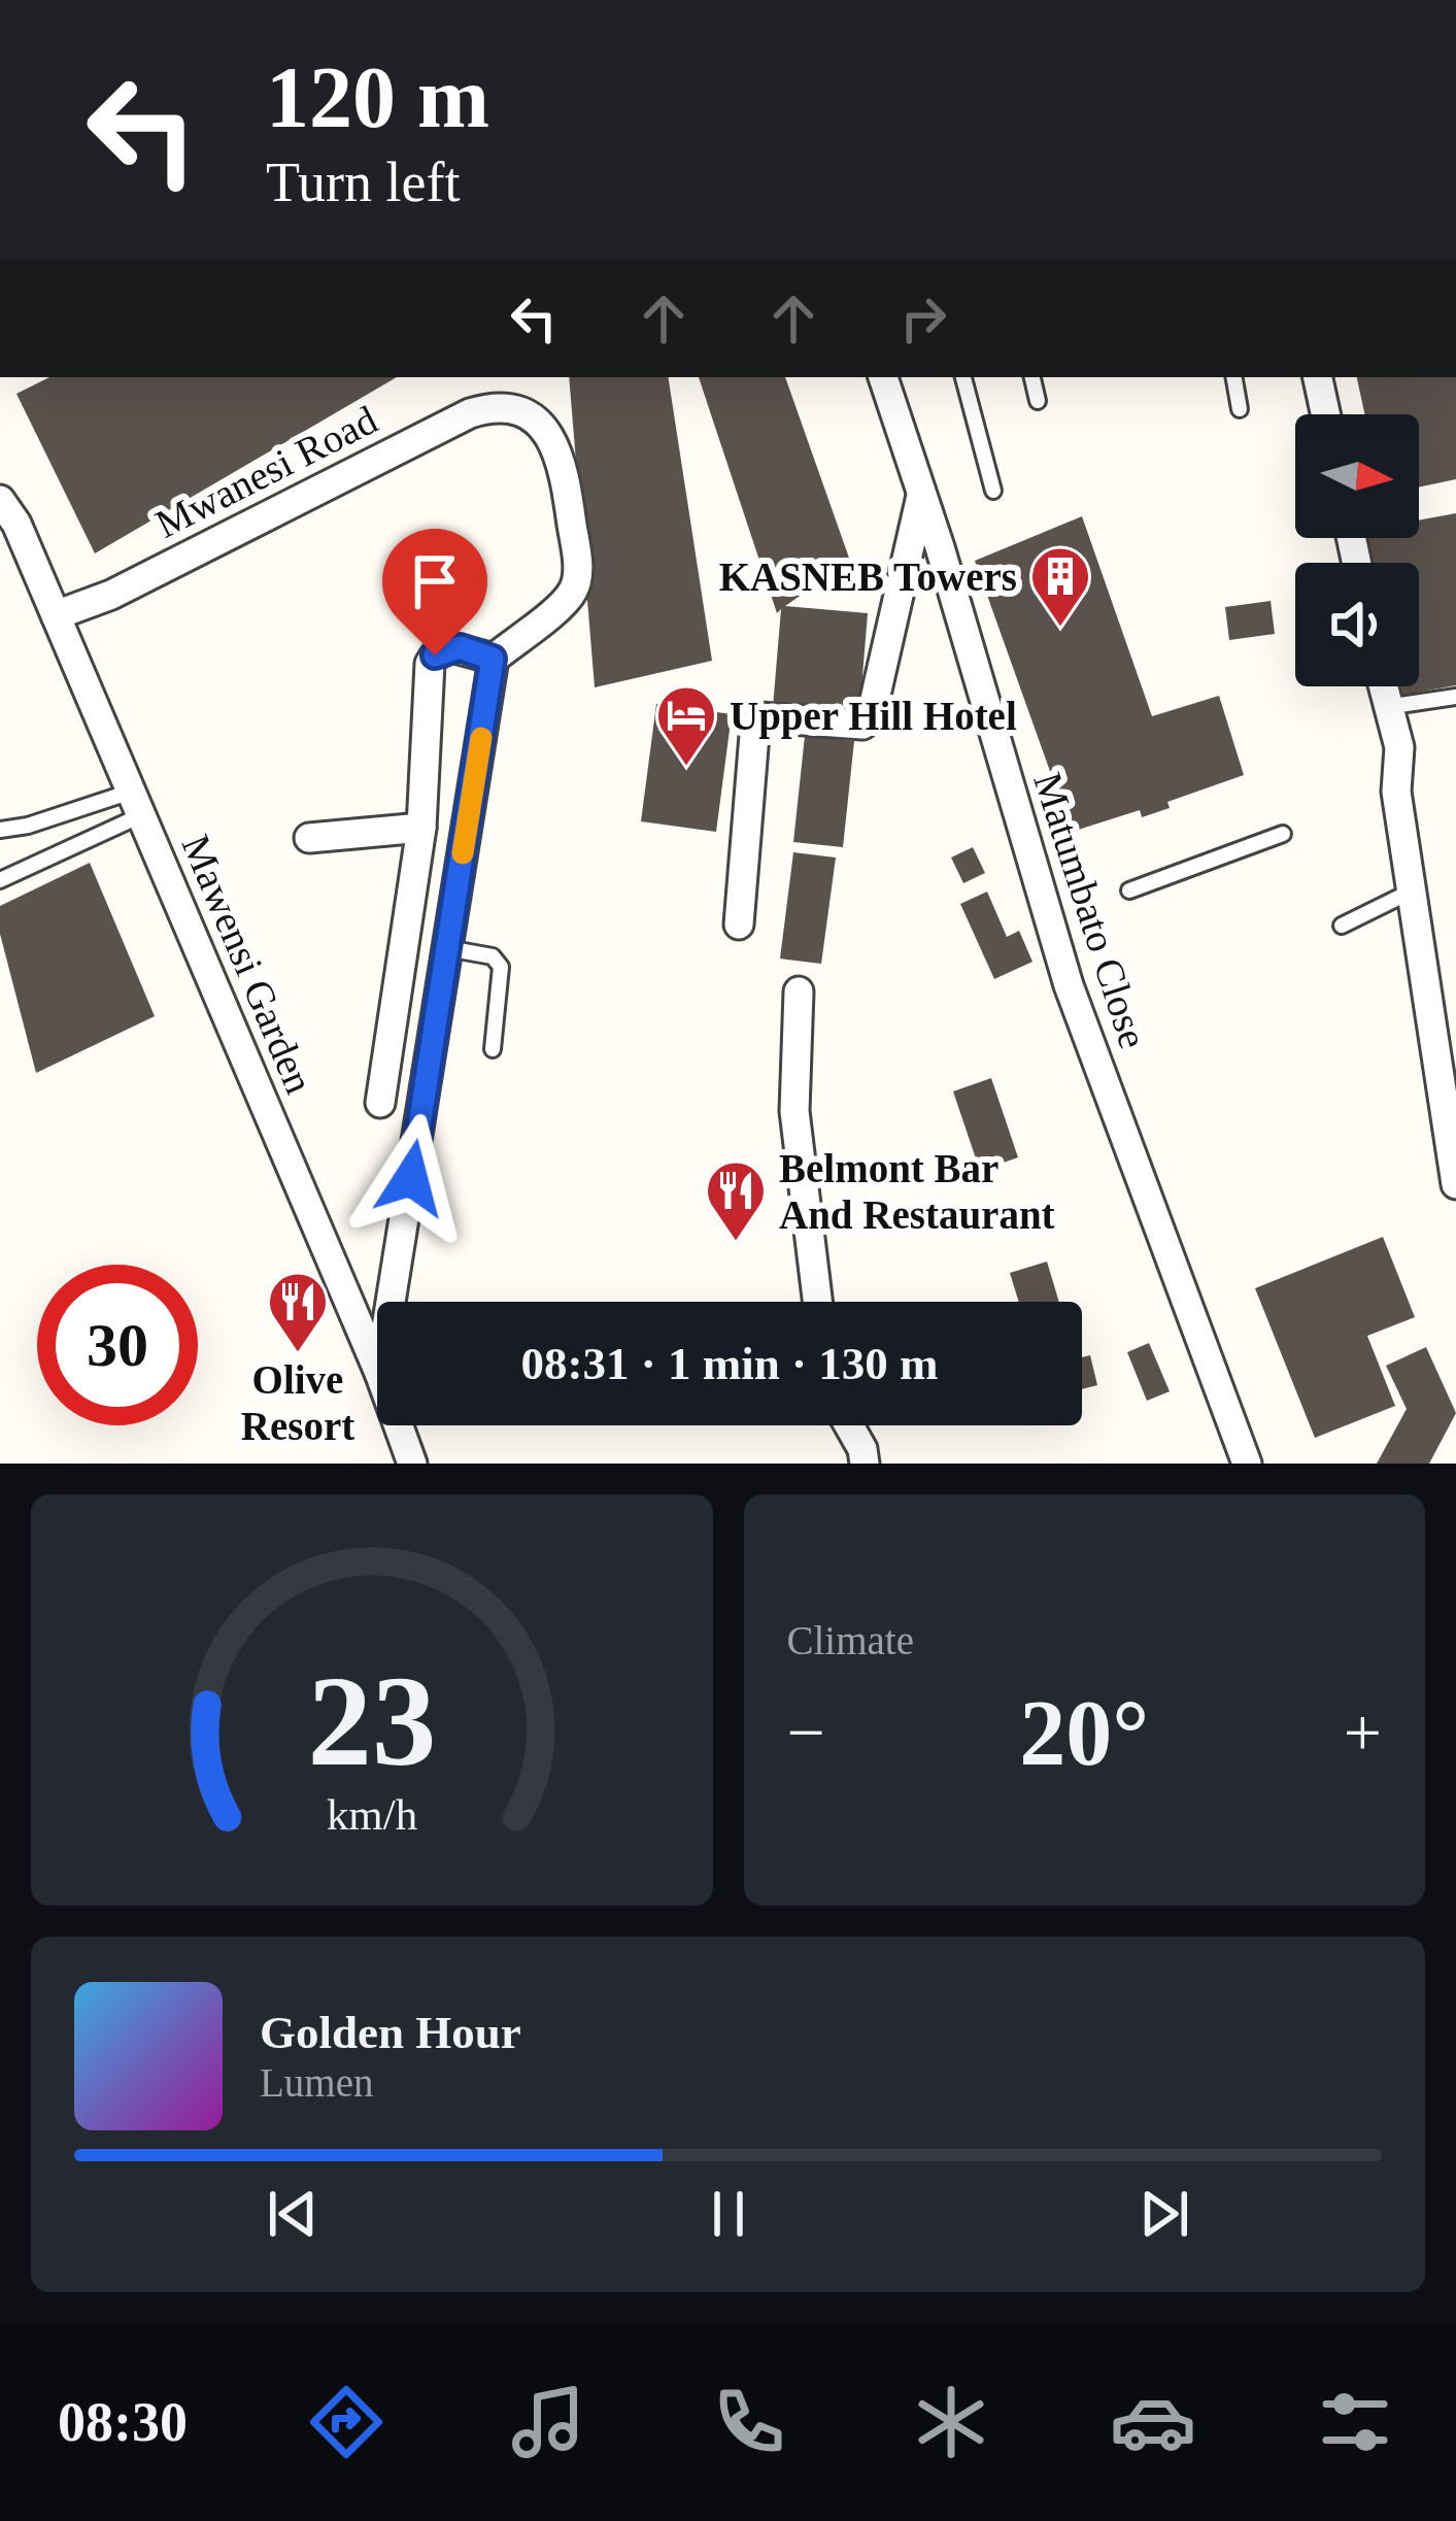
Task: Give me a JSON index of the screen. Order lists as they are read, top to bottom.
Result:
{
  "streets": {
    "street": ["Mwanesi Road", "Matumbato Close", "Mawensi Garden"]
  },
  "crossings": [
    ["Mwanesi Road", "Mawensi Garden"]
  ],
  "places": {
    "building": ["KASNEB Towers"],
    "hotel": ["Upper Hill Hotel"],
    "restaurant": ["Belmont Bar And Restaurant", "Olive Resort"]
  },
  "north": "right",
  "page": {
    "turn": ["120 m", "Turn left"],
    "limit": "30",
    "trip": "08:31 · 1 min · 130 m",
    "tile": "Climate",
    "heat": ["−", "20°", "+"],
    "song": ["Golden Hour", "Lumen"],
    "tabs": "08:30",
    "gauge": ["23", "km/h"]
  }
}
